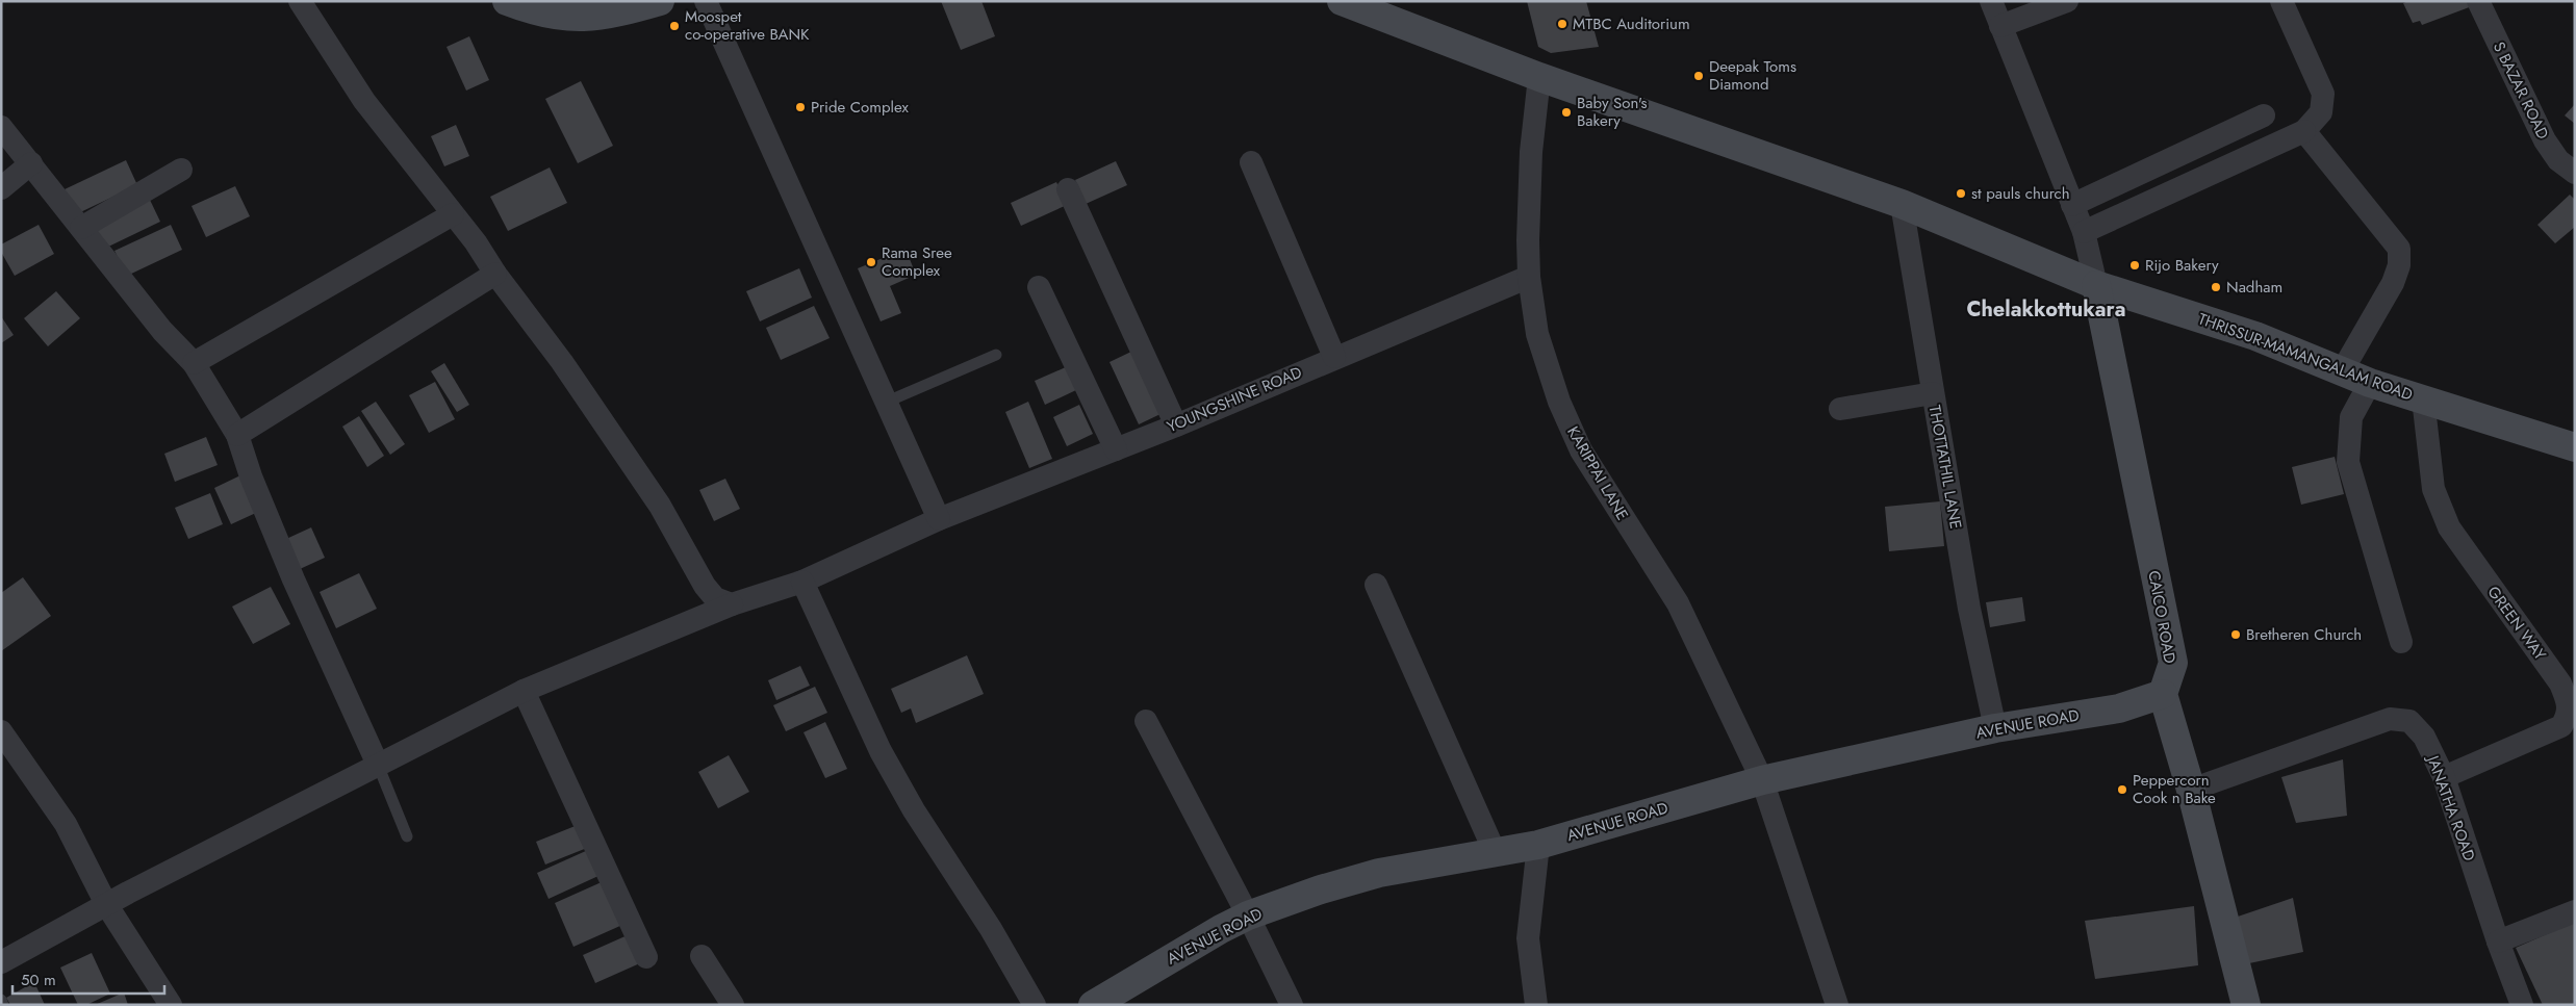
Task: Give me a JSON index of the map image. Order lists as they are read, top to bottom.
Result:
{
  "streets": {
    "street": [
      "S BAZAR ROAD",
      "THRISSUR-MAMANGALAM ROAD",
      "YOUNGSHINE ROAD",
      "THOTTATHIL LANE",
      "KARIPPAI LANE",
      "CAICO ROAD",
      "GREEN WAY",
      "AVENUE ROAD",
      "JANATHA ROAD"
    ]
  },
  "crossings": [
    ["THRISSUR-MAMANGALAM ROAD", "THOTTATHIL LANE"],
    ["THRISSUR-MAMANGALAM ROAD", "KARIPPAI LANE"],
    ["THRISSUR-MAMANGALAM ROAD", "CAICO ROAD"],
    ["THRISSUR-MAMANGALAM ROAD", "GREEN WAY"],
    ["YOUNGSHINE ROAD", "KARIPPAI LANE"],
    ["THOTTATHIL LANE", "AVENUE ROAD"],
    ["KARIPPAI LANE", "AVENUE ROAD"],
    ["CAICO ROAD", "AVENUE ROAD"],
    ["GREEN WAY", "JANATHA ROAD"]
  ],
  "districts": ["Chelakkottukara"],
  "places": [
    "MTBC Auditorium",
    "Moospet co-operative BANK",
    "Deepak Toms Diamond",
    "Pride Complex",
    "Baby Son's Bakery",
    "st pauls church",
    "Rama Sree Complex",
    "Rijo Bakery",
    "Nadham",
    "Bretheren Church",
    "Peppercorn Cook n Bake"
  ],
  "scale_bar": "50 m"
}
